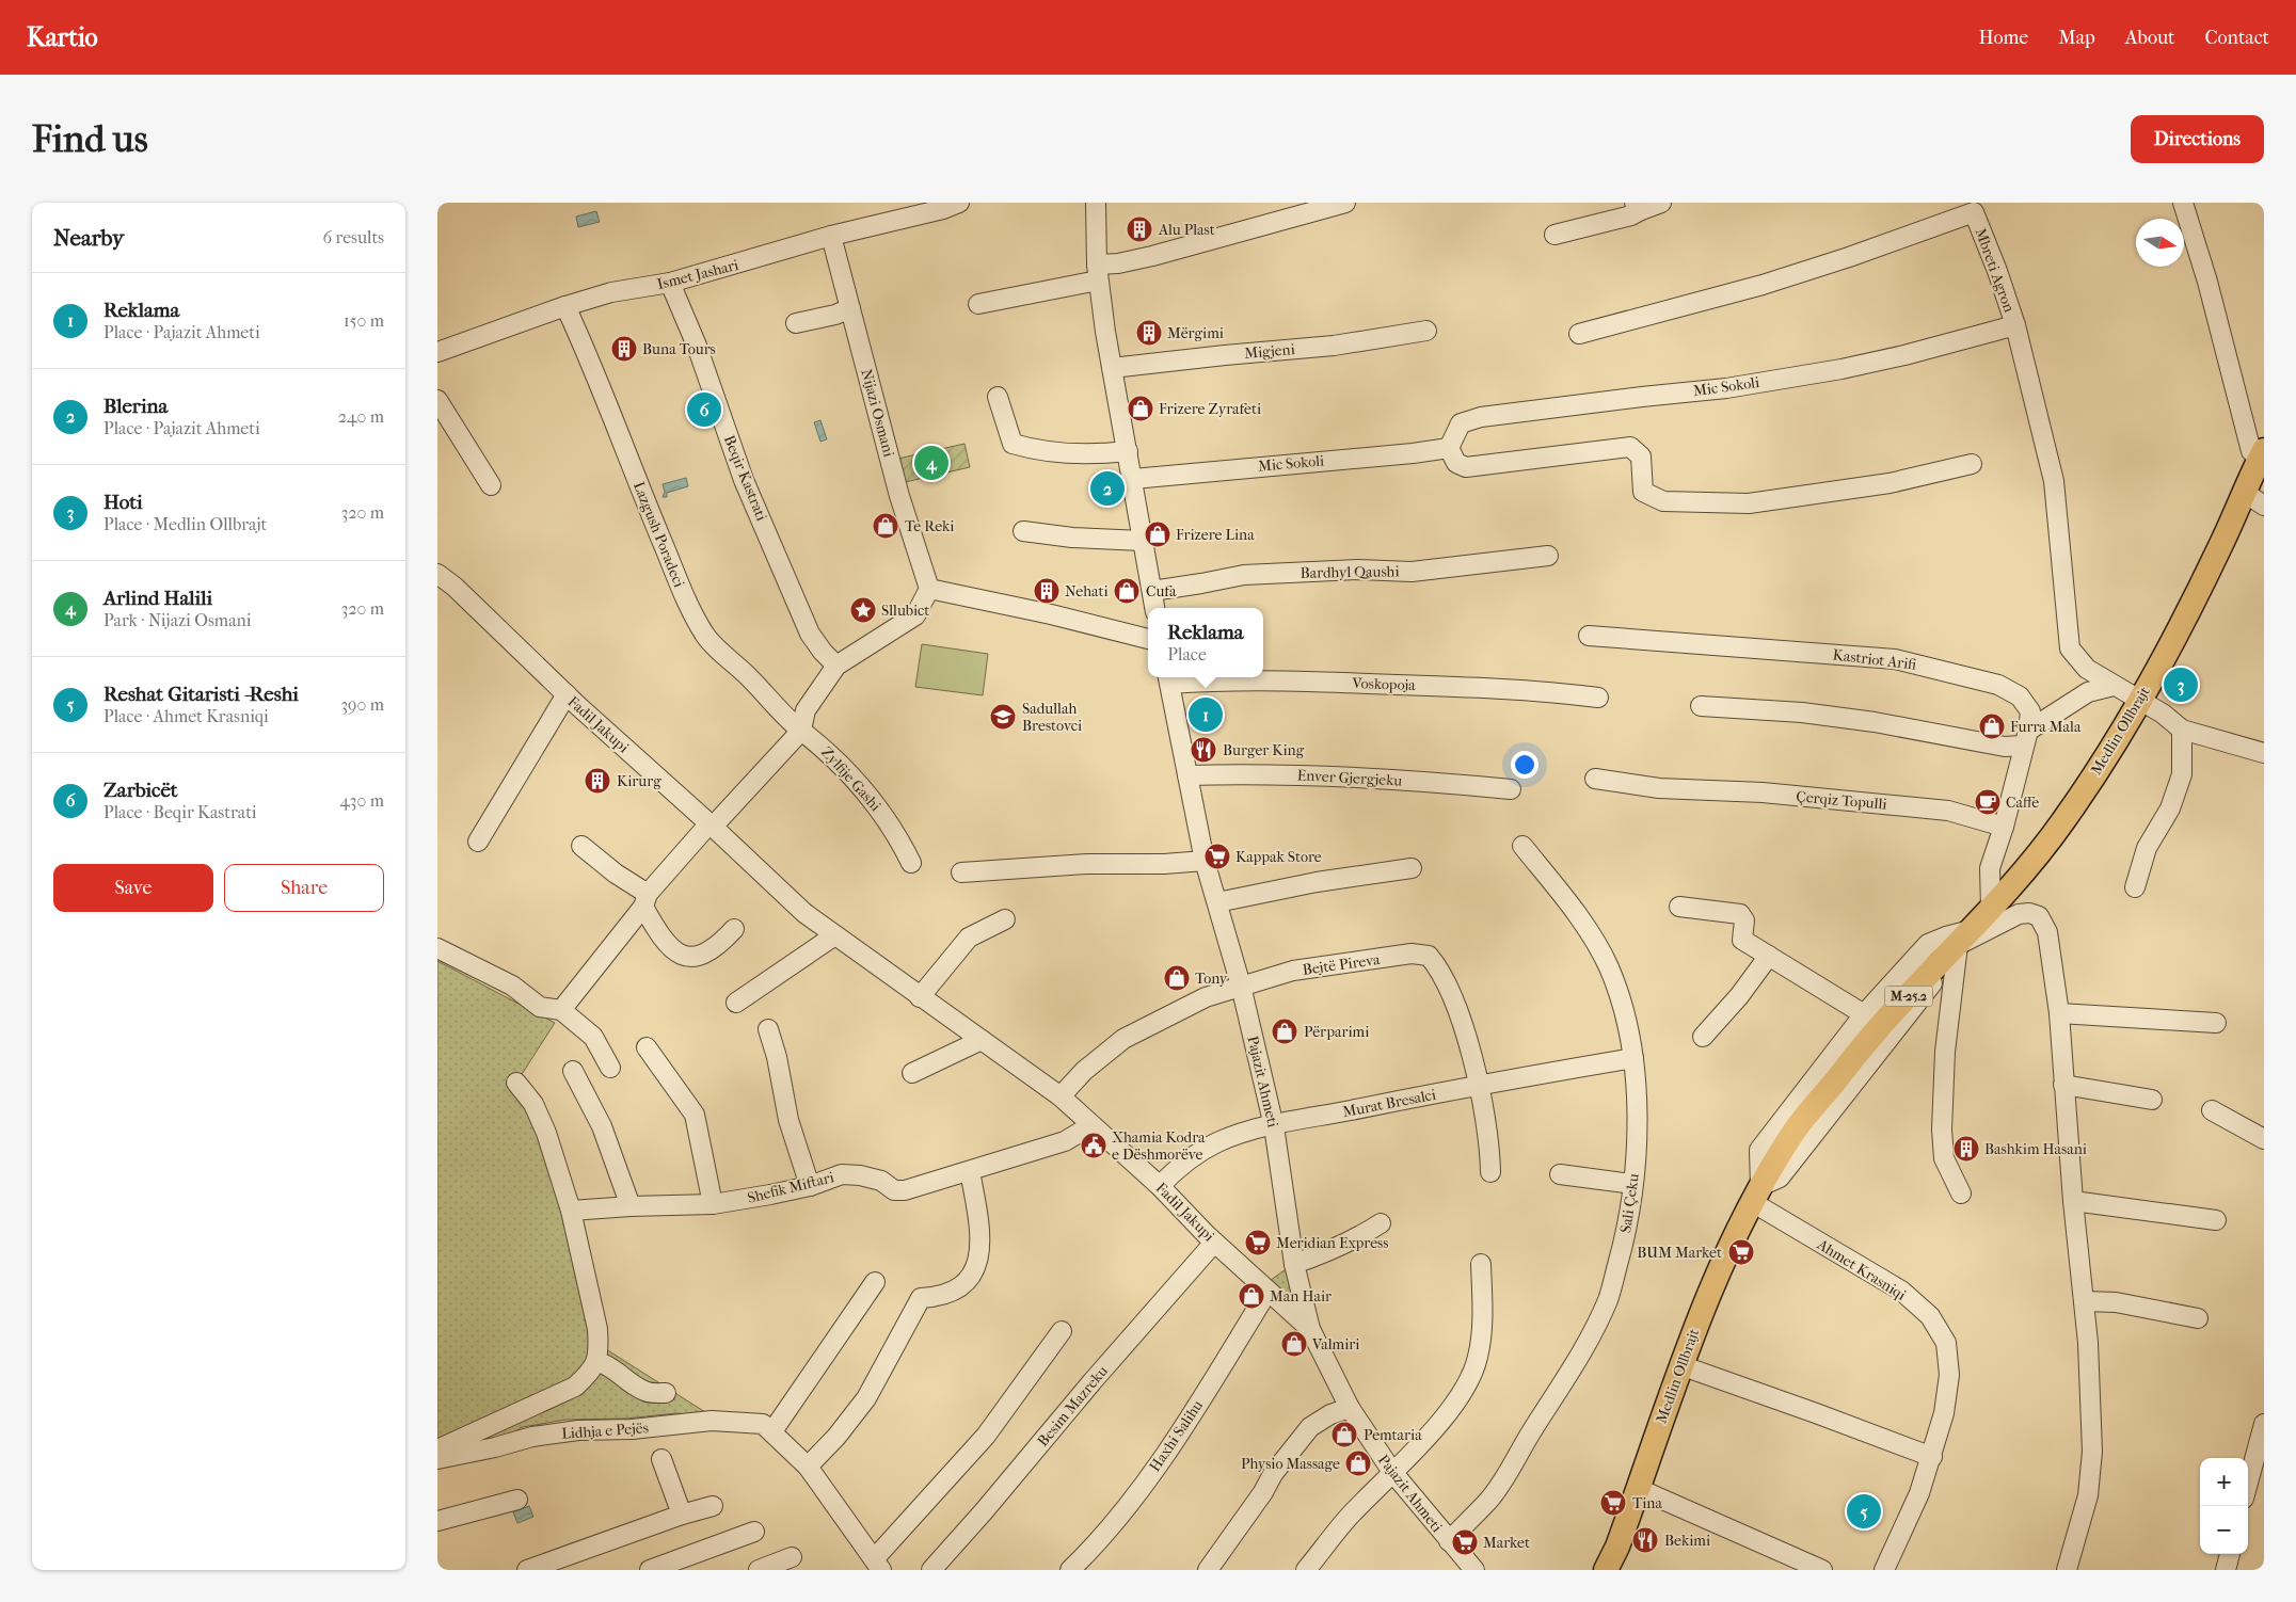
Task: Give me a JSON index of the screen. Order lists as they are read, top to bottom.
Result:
{
  "streets": {
    "main road": ["Medlin Ollbrajt", "M-25.2"],
    "street": [
      "Mbreti Agron",
      "Ismet Jashari",
      "Migjeni",
      "Mic Sokoli",
      "Nijazi Osmani",
      "Beqir Kastrati",
      "Lazgush Poradeci",
      "Bardhyl Qaushi",
      "Kastriot Arifi",
      "Voskopoja",
      "Fadil Jakupi",
      "Enver Gjergjeku",
      "Zylfije Gashi",
      "Çerqiz Topulli",
      "Bejtë Pireva",
      "Pajazit Ahmeti",
      "Murat Bresalci",
      "Shefik Miftari",
      "Sali Çeku",
      "Ahmet Krasniqi",
      "Besim Mazreku",
      "Lidhja e Pejës",
      "Haxhi Salihu"
    ]
  },
  "crossings": [
    ["Mbreti Agron", "Mic Sokoli"],
    ["Mbreti Agron", "Medlin Ollbrajt"],
    ["Ismet Jashari", "Nijazi Osmani"],
    ["Ismet Jashari", "Beqir Kastrati"],
    ["Ismet Jashari", "Lazgush Poradeci"],
    ["Lazgush Poradeci", "Zylfije Gashi"],
    ["Kastriot Arifi", "Çerqiz Topulli"],
    ["Voskopoja", "Pajazit Ahmeti"],
    ["Fadil Jakupi", "Bejtë Pireva"],
    ["Fadil Jakupi", "Pajazit Ahmeti"],
    ["Fadil Jakupi", "Murat Bresalci"],
    ["Fadil Jakupi", "Shefik Miftari"],
    ["Fadil Jakupi", "Besim Mazreku"],
    ["Fadil Jakupi", "Haxhi Salihu"],
    ["Medlin Ollbrajt", "Ahmet Krasniqi"],
    ["Enver Gjergjeku", "Pajazit Ahmeti"],
    ["Bejtë Pireva", "Pajazit Ahmeti"],
    ["Bejtë Pireva", "Murat Bresalci"],
    ["Pajazit Ahmeti", "Murat Bresalci"],
    ["Pajazit Ahmeti", "Sali Çeku"],
    ["Murat Bresalci", "Sali Çeku"]
  ],
  "places": {
    "building": [
      "Alu Plast",
      "Mërgimi",
      "Buna Tours",
      "Nehati",
      "Kirurg",
      "Bashkim Hasani"
    ],
    "shop": [
      "Frizere Zyrafeti",
      "Te Reki",
      "Frizere Lina",
      "Cufa",
      "Furra Mala",
      "Tony",
      "Përparimi",
      "Man Hair",
      "Valmiri",
      "Pemtaria",
      "Physio Massage"
    ],
    "place": ["Sllubict"],
    "school or university": ["Sadullah Brestovci"],
    "restaurant": ["Burger King", "Bekimi"],
    "cafe": ["Caffe"],
    "supermarket": [
      "Kappak Store",
      "Meridian Express",
      "BUM Market",
      "Tina",
      "Market"
    ],
    "public building": ["Xhamia Kodra e Dëshmorëve"]
  },
  "north": "right",
  "page": {
    "header": "Kartio",
    "nav": [
      "Home",
      "Map",
      "About",
      "Contact"
    ],
    "buttons": [
      "Directions",
      ["Save", "Share"]
    ],
    "title": "Find us",
    "heading": ["Nearby", "6 results"],
    "list": [
      {
        "mark": "1",
        "name": "Reklama",
        "note": "Place · Pajazit Ahmeti",
        "value": "150 m"
      },
      {
        "mark": "2",
        "name": "Blerina",
        "note": "Place · Pajazit Ahmeti",
        "value": "240 m"
      },
      {
        "mark": "3",
        "name": "Hoti",
        "note": "Place · Medlin Ollbrajt",
        "value": "320 m"
      },
      {
        "mark": "4",
        "name": "Arlind Halili",
        "note": "Park · Nijazi Osmani",
        "value": "320 m"
      },
      {
        "mark": "5",
        "name": "Reshat Gitaristi -Reshi",
        "note": "Place · Ahmet Krasniqi",
        "value": "390 m"
      },
      {
        "mark": "6",
        "name": "Zarbicët",
        "note": "Place · Beqir Kastrati",
        "value": "430 m"
      }
    ],
    "pins": [
      "6",
      "4",
      "2",
      "3",
      "1",
      "5"
    ],
    "popup": ["Reklama", "Place"],
    "map_buttons": ["+", "−"]
  }
}
